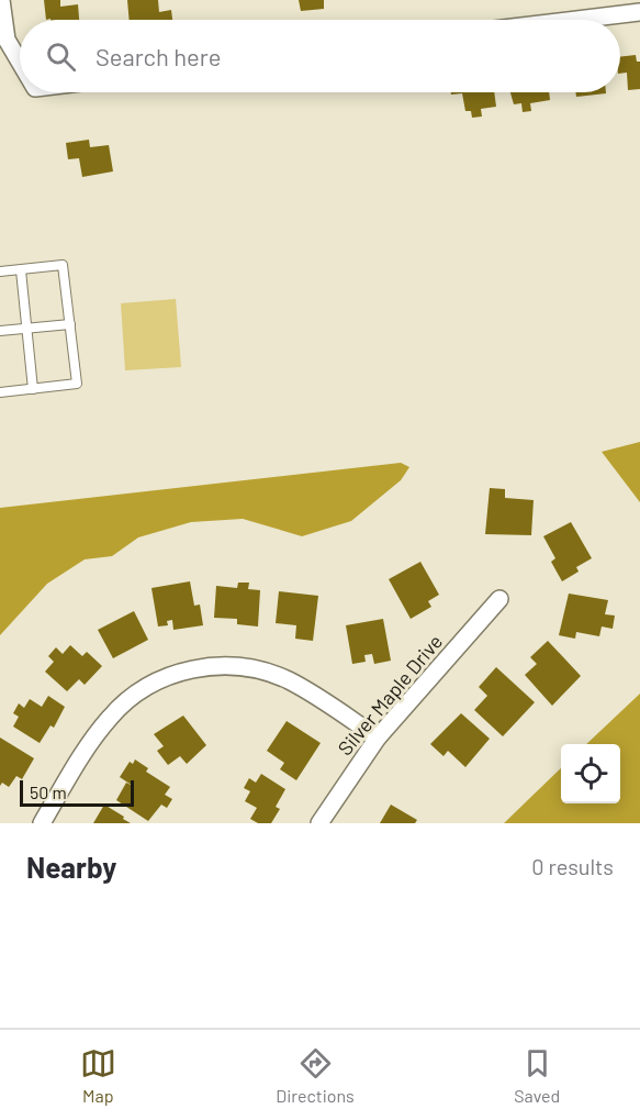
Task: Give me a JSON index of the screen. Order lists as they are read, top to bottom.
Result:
{
  "streets": {
    "street": ["Silver Maple Drive"]
  },
  "scale_bar": "50 m",
  "page": {
    "search": "Search here",
    "scale": "50 m",
    "heading": ["Nearby", "0 results"],
    "nav": ["Map", "Directions", "Saved"]
  }
}
